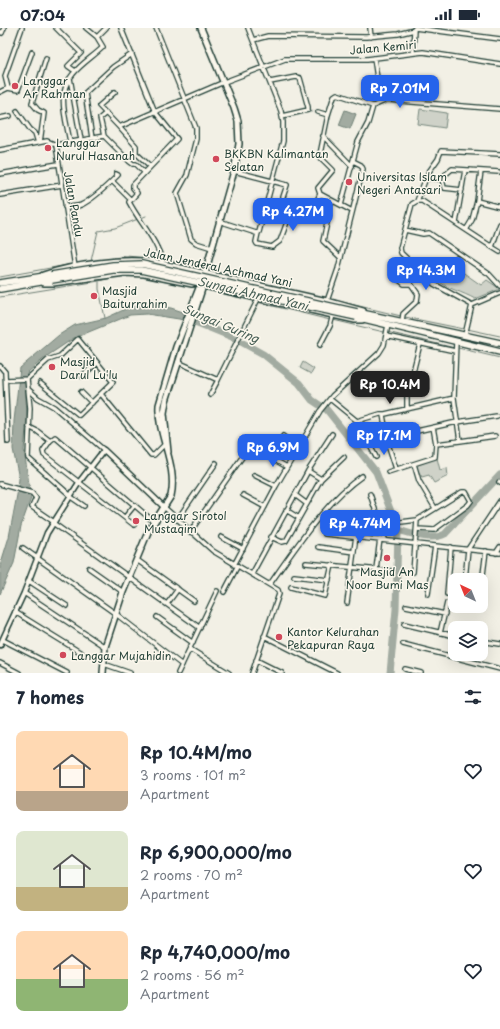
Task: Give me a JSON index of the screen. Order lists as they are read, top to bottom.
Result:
{
  "streets": {
    "highway": ["Jalan Jenderal Achmad Yani"],
    "street": ["Jalan Kemiri", "Jalan Pandu"]
  },
  "crossings": [
    ["Jalan Pandu", "Jalan Jenderal Achmad Yani"]
  ],
  "water": ["Sungai Ahmad Yani", "Sungai Guring"],
  "places": [
    "Langgar Ar Rahman",
    "Langgar Nurul Hasanah",
    "BKKBN Kalimantan Selatan",
    "Universitas Islam Negeri Antasari",
    "Masjid Baiturrahim",
    "Masjid Darul Lu'lu",
    "Langgar Sirotol Mustaqim",
    "Masjid An Noor Bumi Mas",
    "Kantor Kelurahan Pekapuran Raya",
    "Langgar Mujahidin"
  ],
  "north": "top left",
  "page": {
    "status": "07:04",
    "price": [
      "Rp 7.01M",
      "Rp 4.27M",
      "Rp 14.3M",
      "Rp 10.4M",
      "Rp 17.1M",
      "Rp 6.9M",
      "Rp 4.74M"
    ],
    "heading": "7 homes",
    "list": [
      {
        "name": "Rp 10.4M/mo",
        "note": "3 rooms · 101 m² · Apartment"
      },
      {
        "name": "Rp 6,900,000/mo",
        "note": "2 rooms · 70 m² · Apartment"
      },
      {
        "name": "Rp 4,740,000/mo",
        "note": "2 rooms · 56 m² · Apartment"
      }
    ]
  }
}
